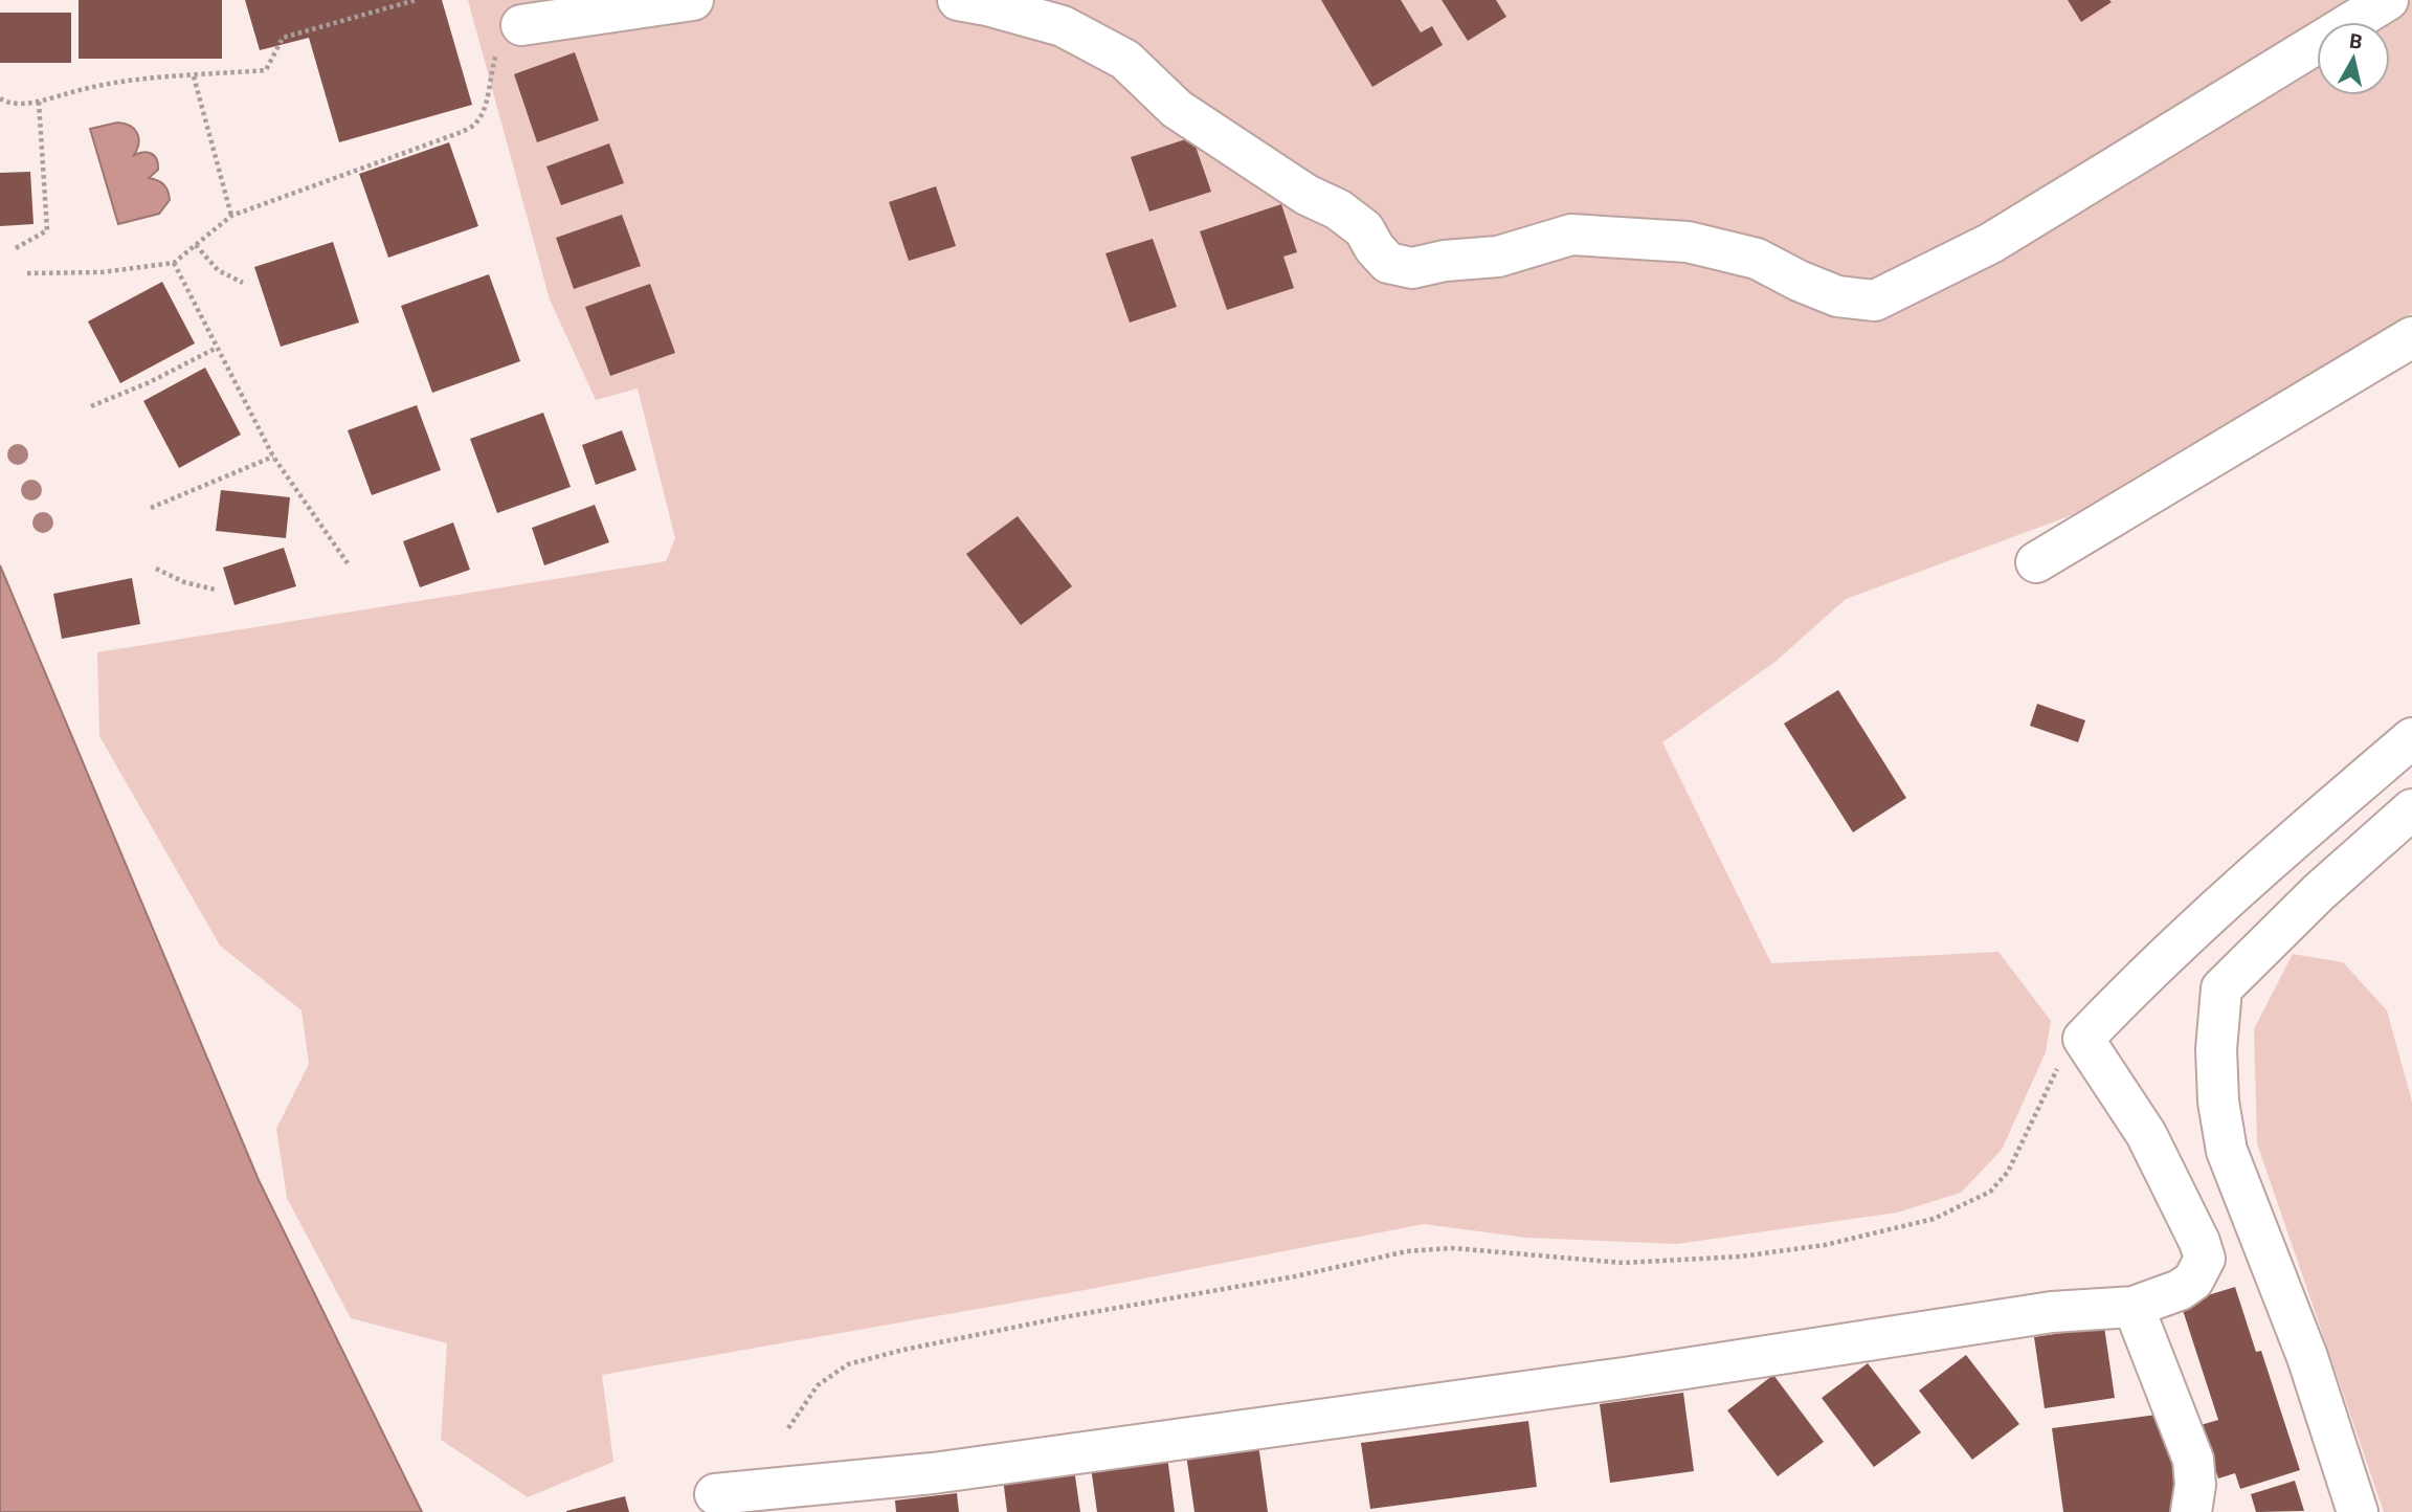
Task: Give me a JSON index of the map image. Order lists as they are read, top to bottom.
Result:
{
  "north": "top"
}
